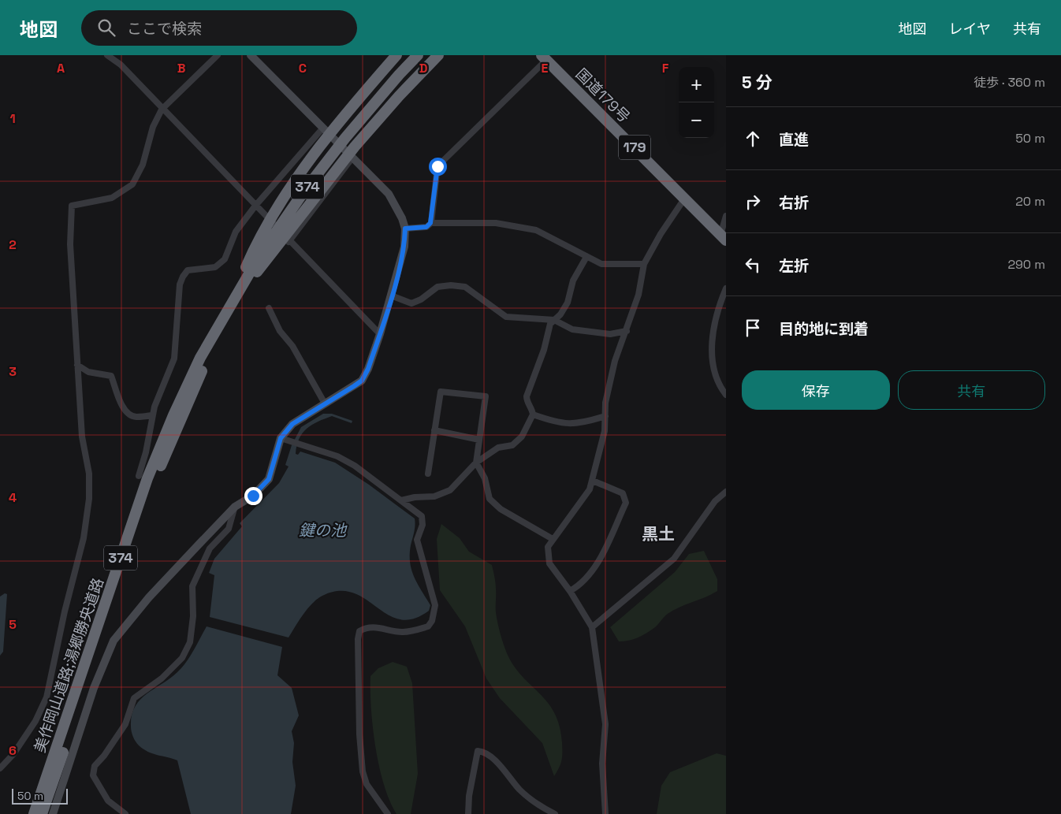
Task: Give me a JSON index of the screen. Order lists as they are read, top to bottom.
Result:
{
  "streets": {
    "highway": [
      "国道179号",
      "179",
      "374",
      "美作岡山道路;湯郷勝央道路"
    ]
  },
  "districts": ["黒土"],
  "water": ["鍵の池"],
  "scale_bar": "50 m",
  "page": {
    "header": "地図",
    "search": "ここで検索",
    "nav": ["地図", "レイヤ", "共有"],
    "heading": ["5 分", "徒歩 · 360 m"],
    "map_buttons": ["+", "−"],
    "list": [
      ["直進", "50 m"],
      ["右折", "20 m"],
      ["左折", "290 m"],
      "目的地に到着"
    ],
    "buttons": ["保存", "共有"],
    "scale": "50 m"
  },
  "grid": {
    "columns": [
      "A",
      "B",
      "C",
      "D",
      "E",
      "F"
    ],
    "rows": [
      "1",
      "2",
      "3",
      "4",
      "5",
      "6"
    ]
  }
}
